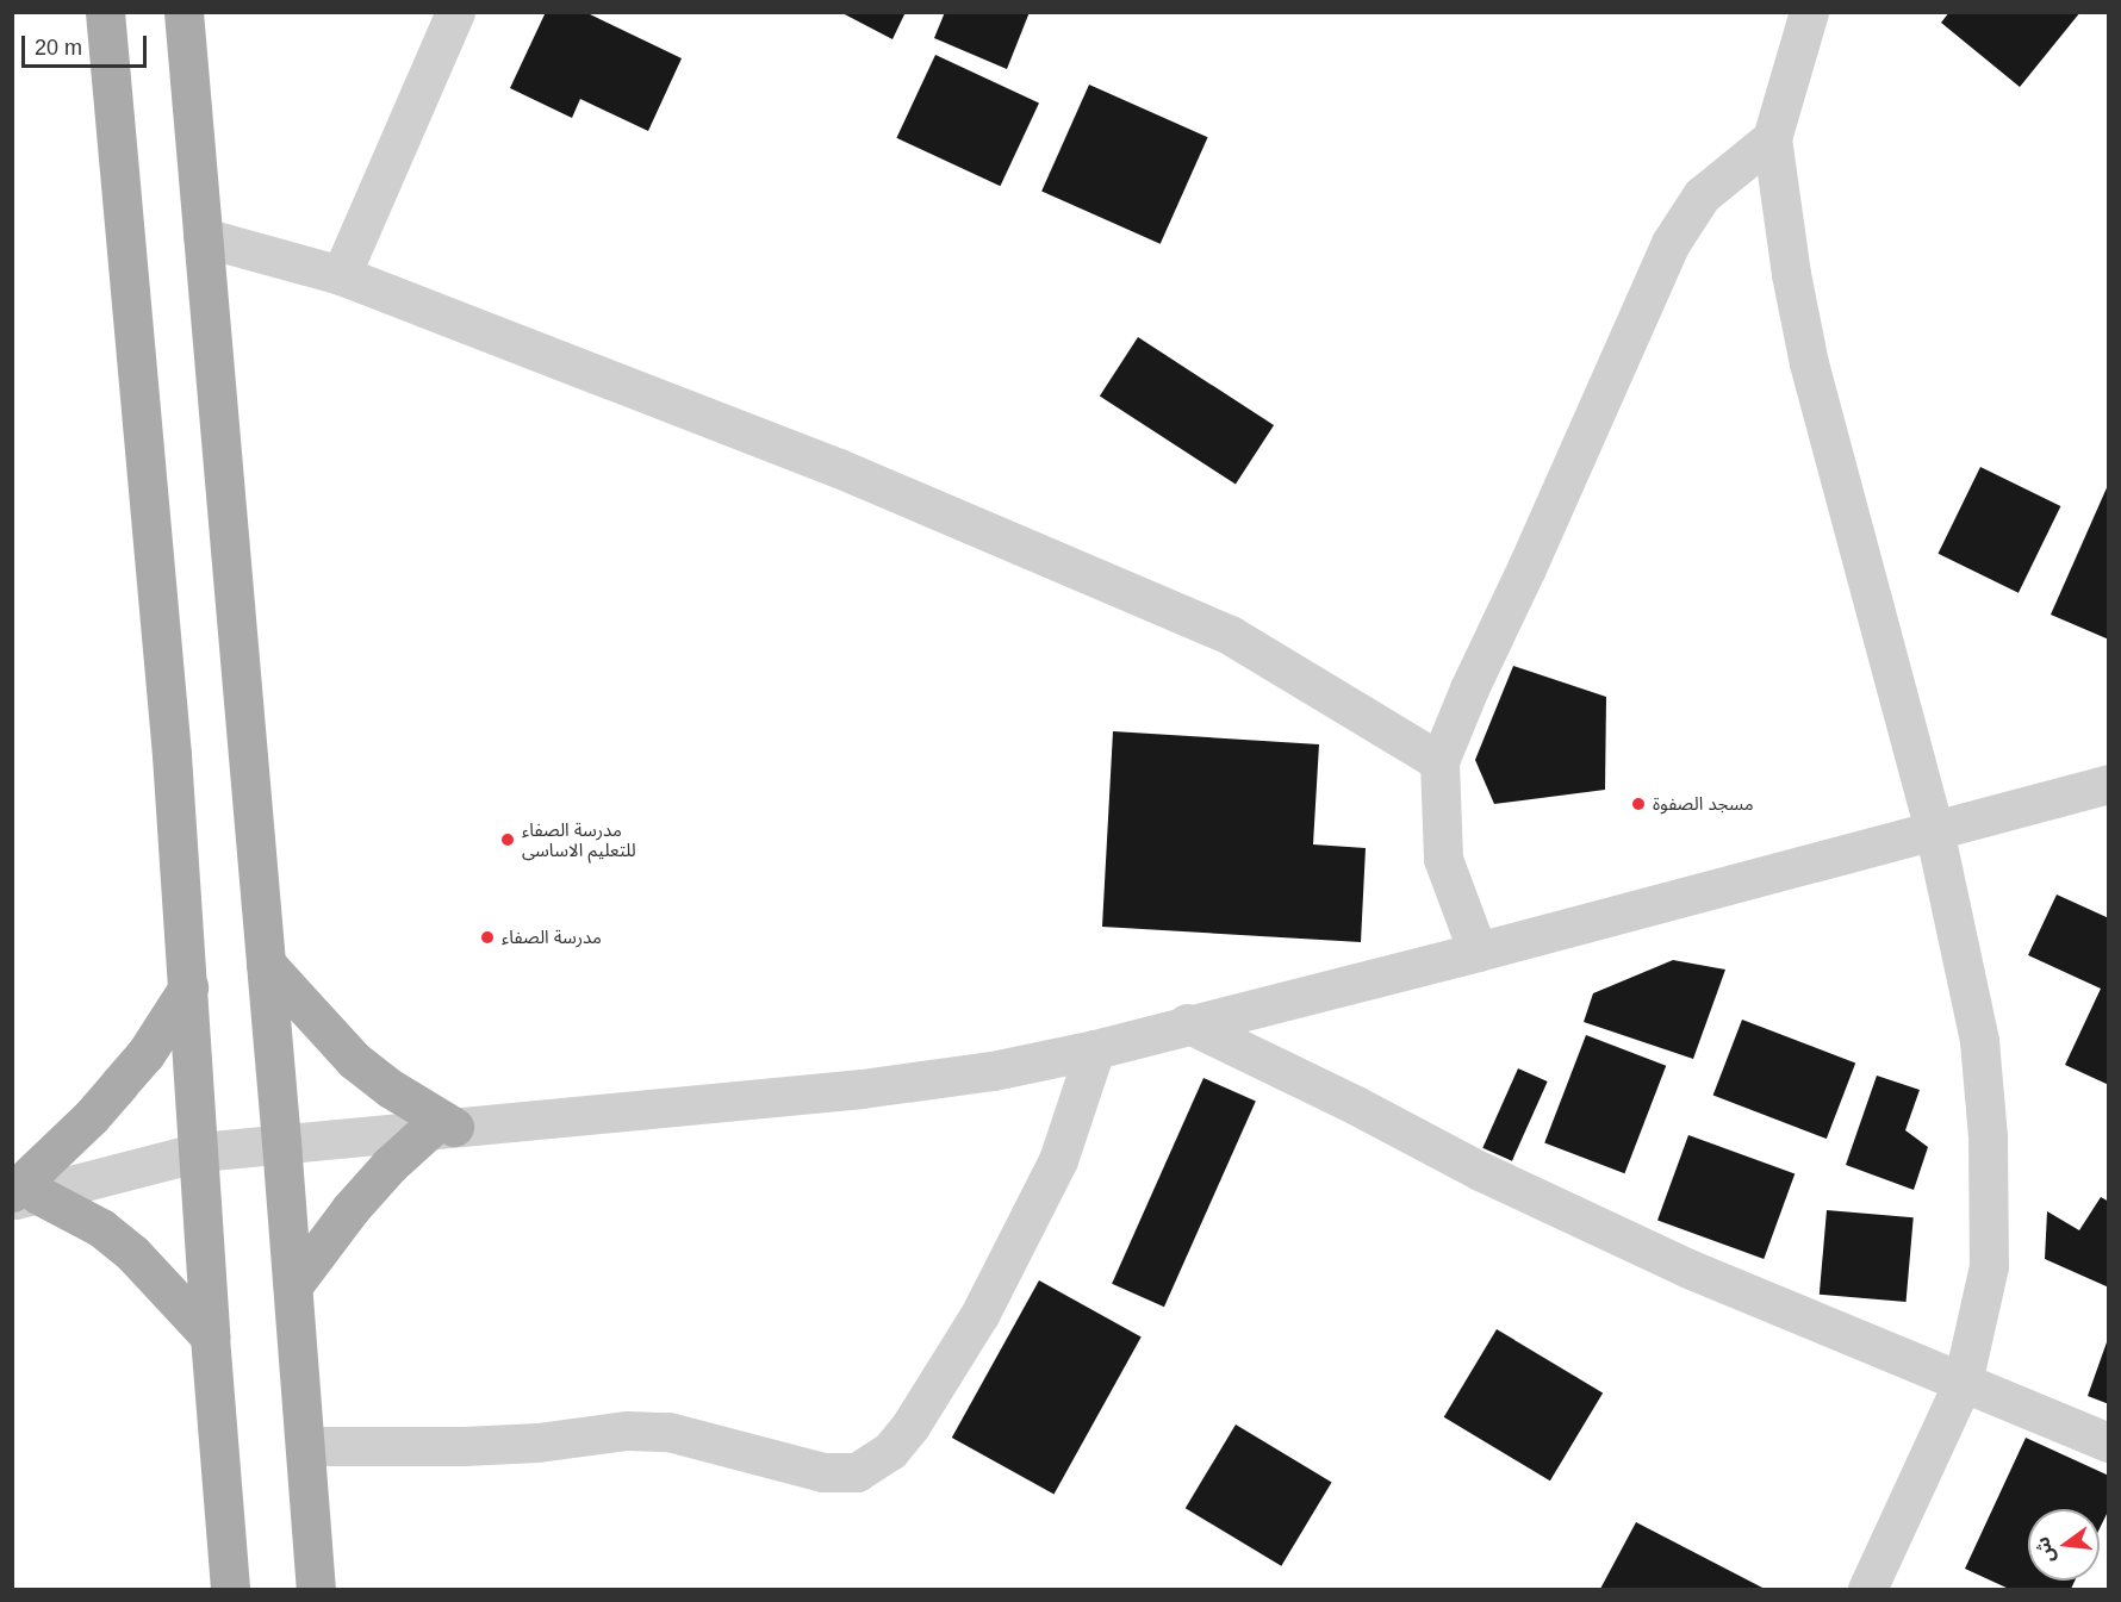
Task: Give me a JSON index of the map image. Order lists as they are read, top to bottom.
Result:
{
  "places": ["مسجد الصفوة", "مدرسة الصفاء للتعليم الاساسى", "مدرسة الصفاء"],
  "scale_bar": "20 m",
  "north": "left"
}
